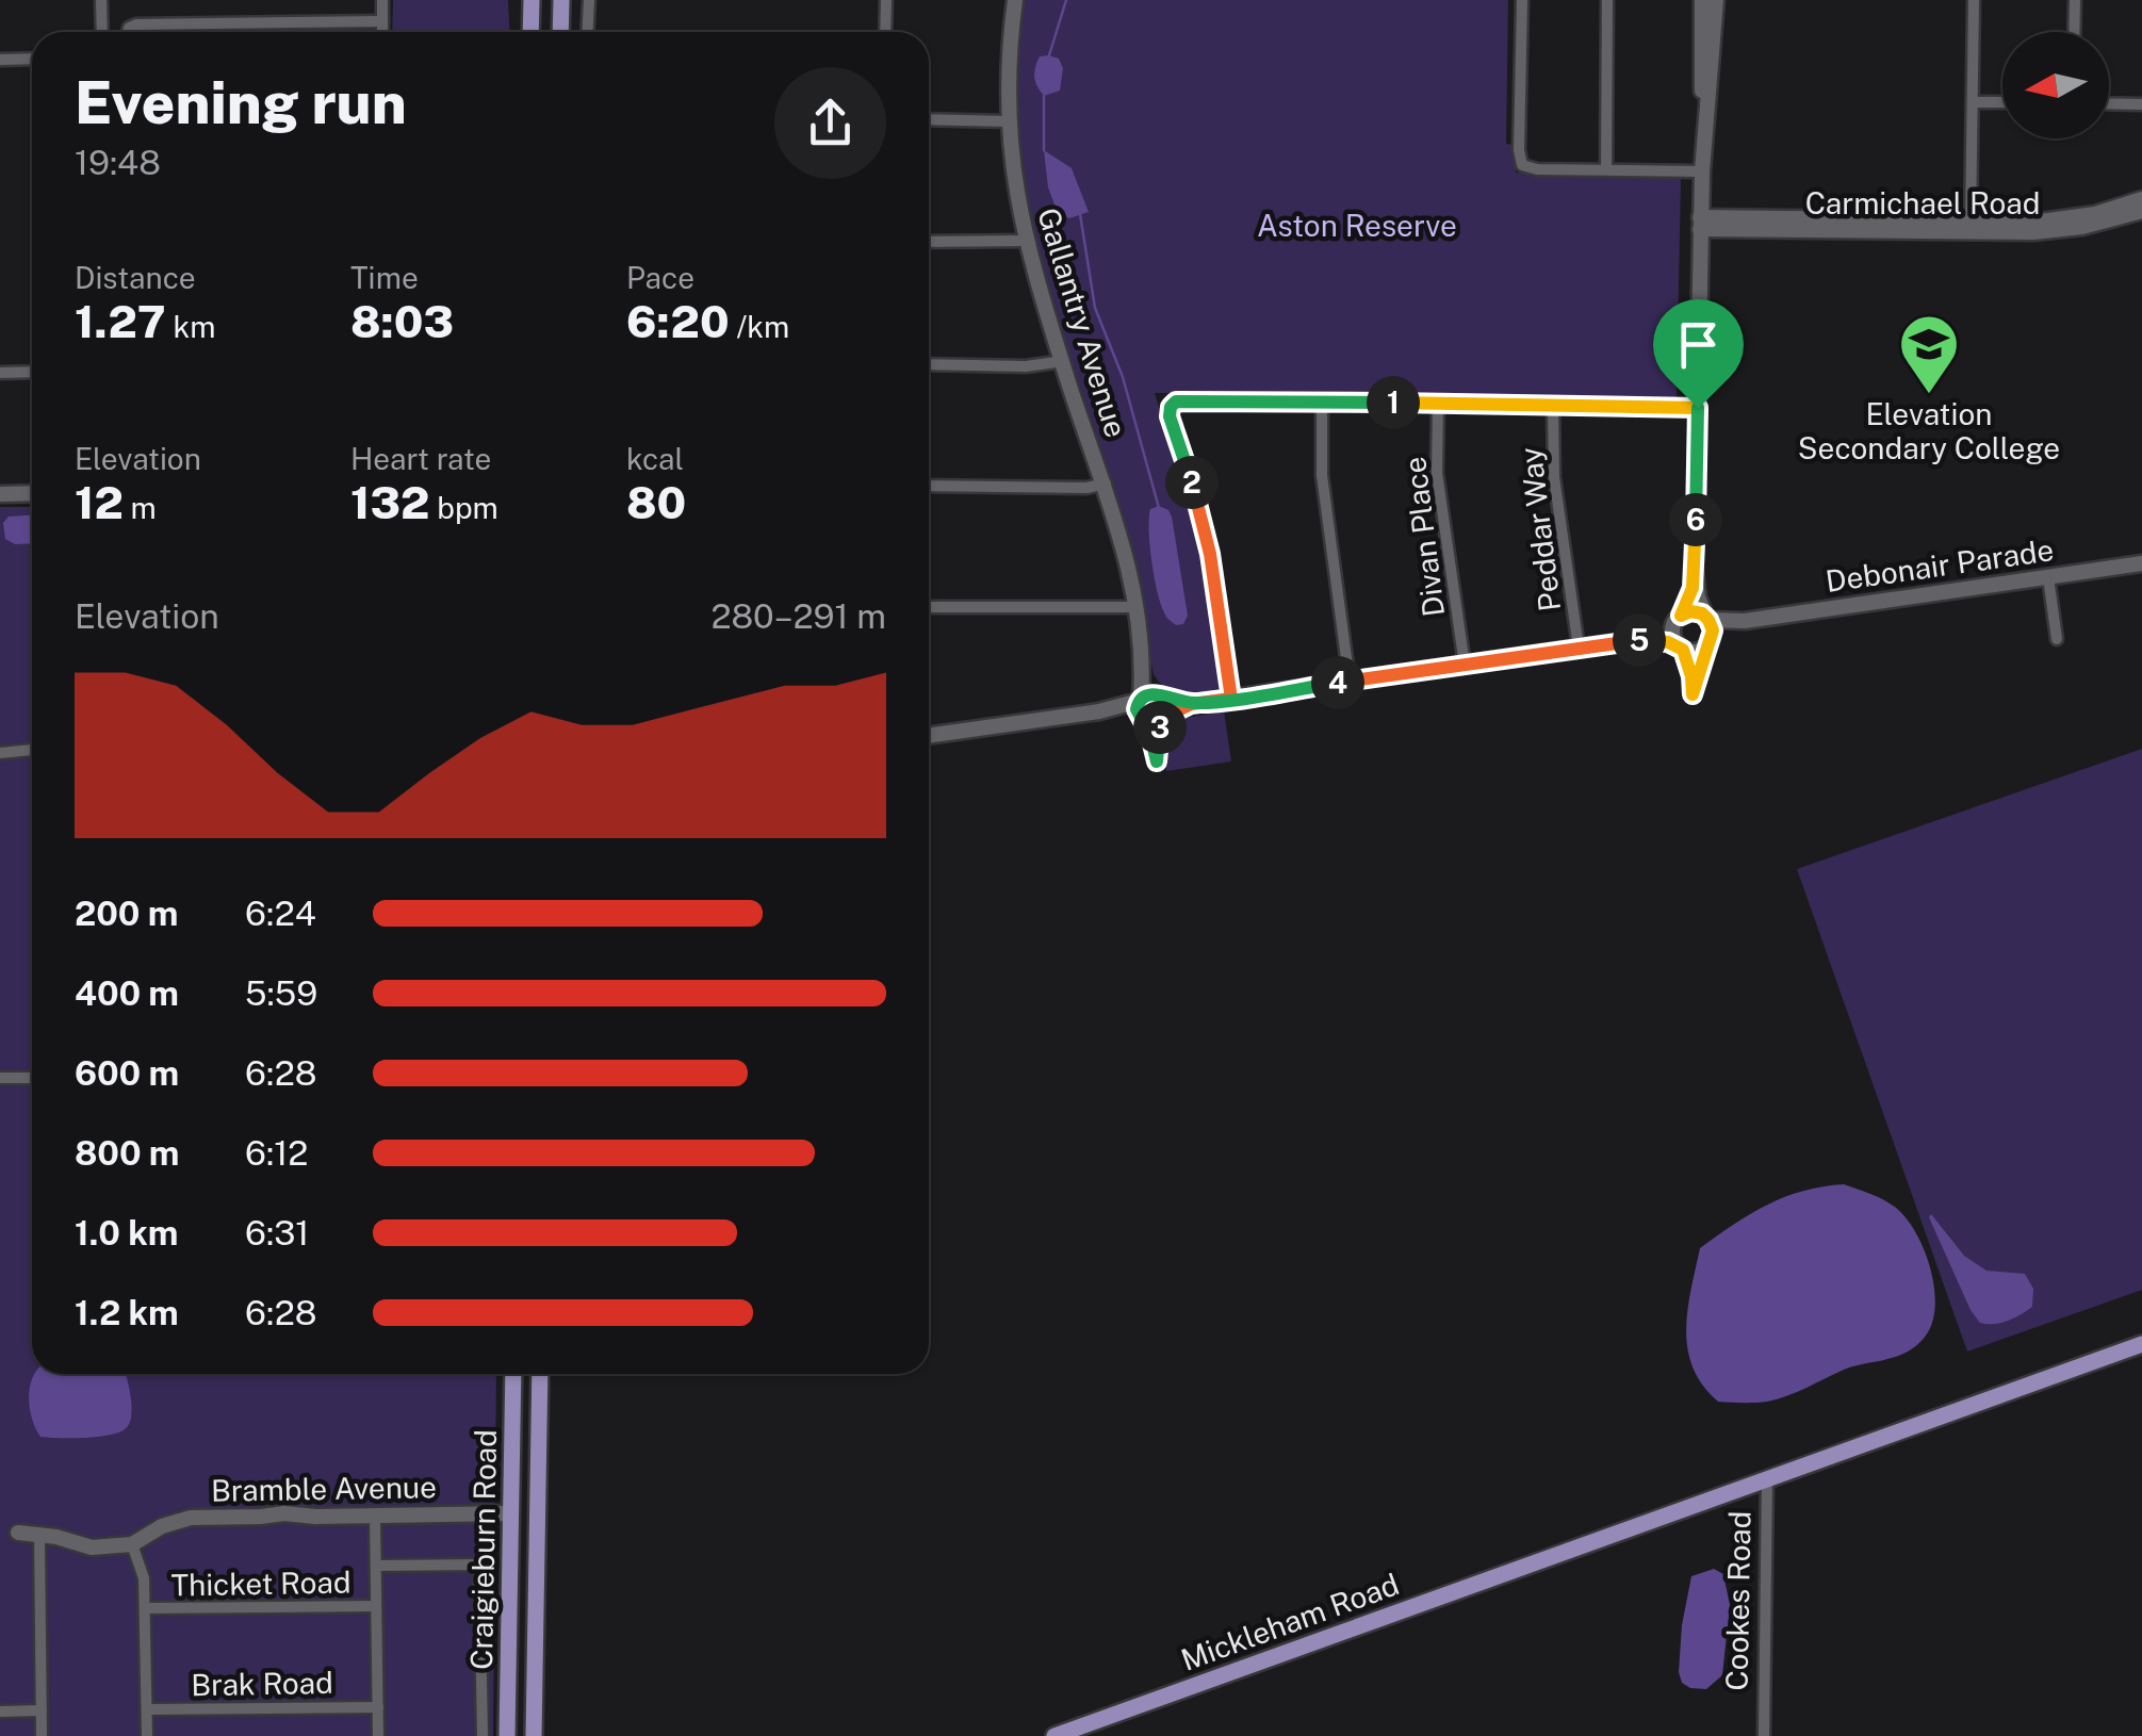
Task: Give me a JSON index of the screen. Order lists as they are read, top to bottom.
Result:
{
  "streets": {
    "main road": ["Craigieburn Road", "Mickleham Road"],
    "street": [
      "Carmichael Road",
      "Gallantry Avenue",
      "Peddar Way",
      "Divan Place",
      "Debonair Parade",
      "Bramble Avenue",
      "Thicket Road",
      "Cookes Road",
      "Brak Road"
    ]
  },
  "crossings": [
    ["Bramble Avenue", "Craigieburn Road"],
    ["Cookes Road", "Mickleham Road"]
  ],
  "parks": ["Aston Reserve"],
  "places": {
    "school or university": ["Elevation Secondary College"]
  },
  "north": "left",
  "page": {
    "heading": ["Evening run", "19:48"],
    "stats": [
      ["Distance", "1.27 km"],
      ["Time", "8:03"],
      ["Pace", "6:20 /km"],
      ["Elevation", "12 m"],
      ["Heart rate", "132 bpm"],
      ["kcal", "80"]
    ],
    "pins": [
      "1",
      "2",
      "6",
      "5",
      "4",
      "3"
    ],
    "chart": ["Elevation", "280–291 m"],
    "list": [
      {
        "name": "200 m",
        "note": "6:24"
      },
      {
        "name": "400 m",
        "note": "5:59"
      },
      {
        "name": "600 m",
        "note": "6:28"
      },
      {
        "name": "800 m",
        "note": "6:12"
      },
      {
        "name": "1.0 km",
        "note": "6:31"
      },
      {
        "name": "1.2 km",
        "note": "6:28"
      }
    ]
  }
}
